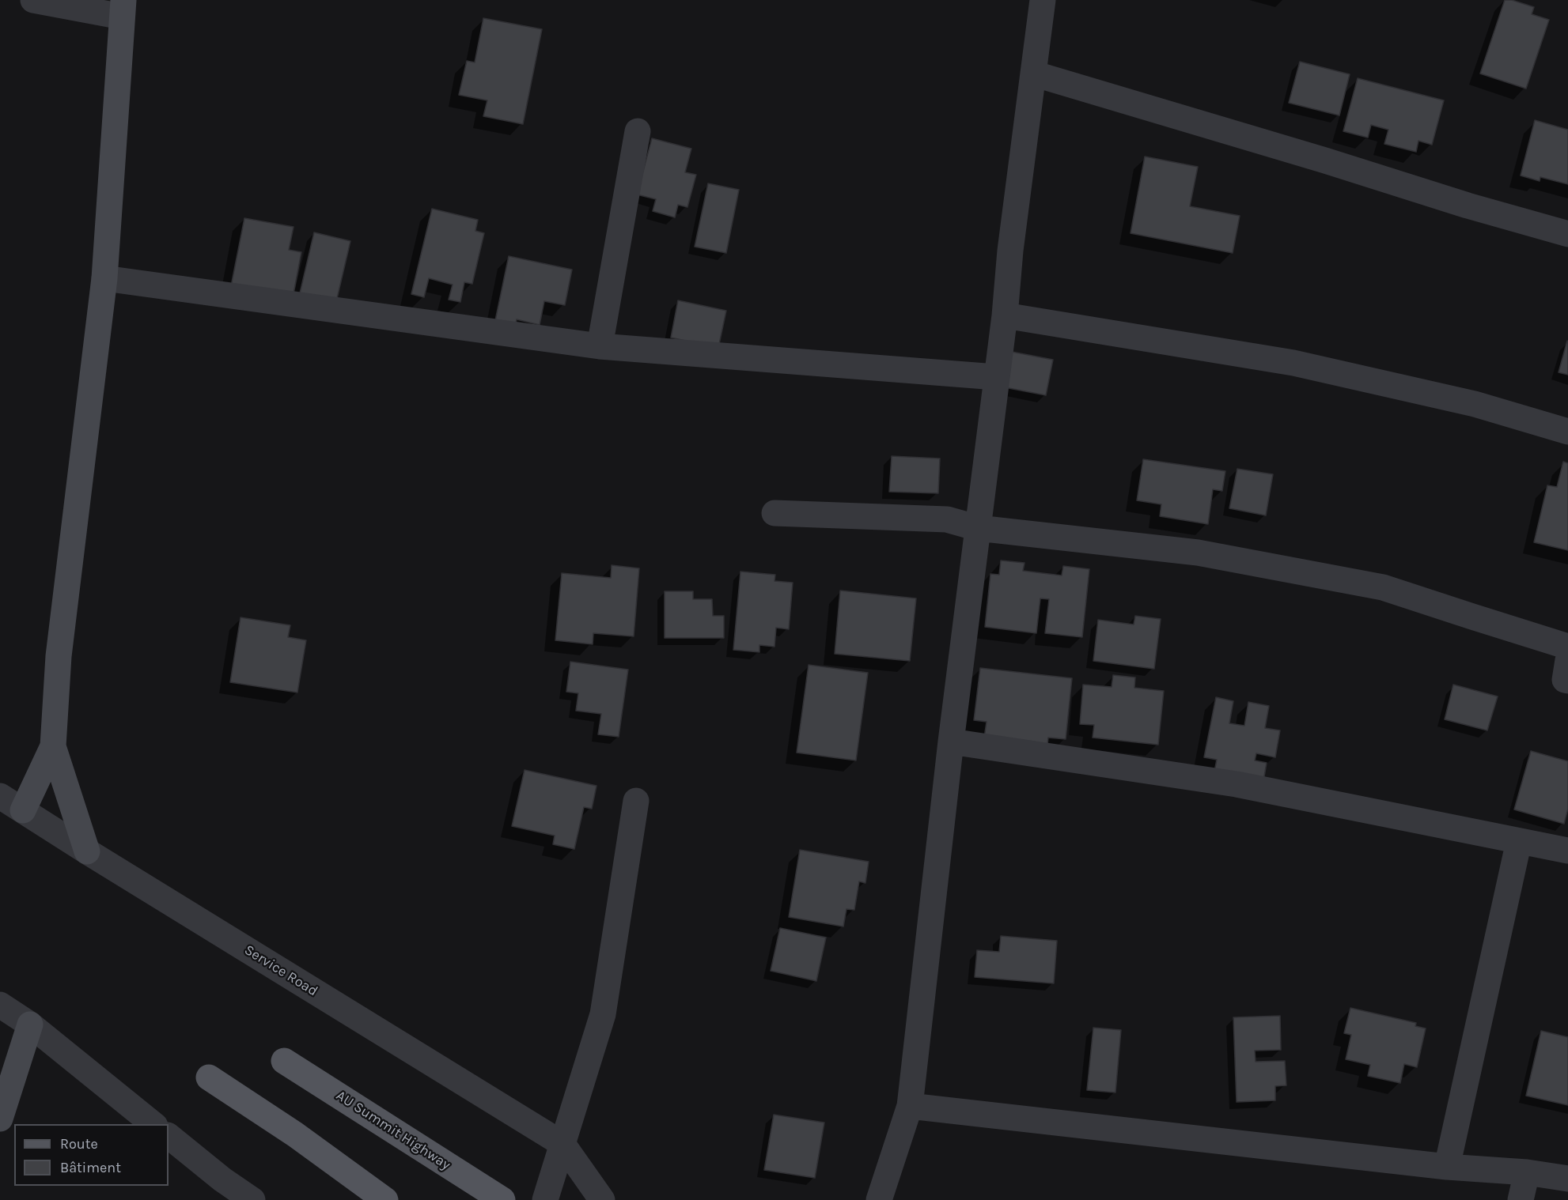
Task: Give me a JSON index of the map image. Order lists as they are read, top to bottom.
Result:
{
  "streets": {
    "main road": ["AU Summit Highway"],
    "street": ["Service Road"]
  },
  "legend": ["Route", "Bâtiment"]
}
